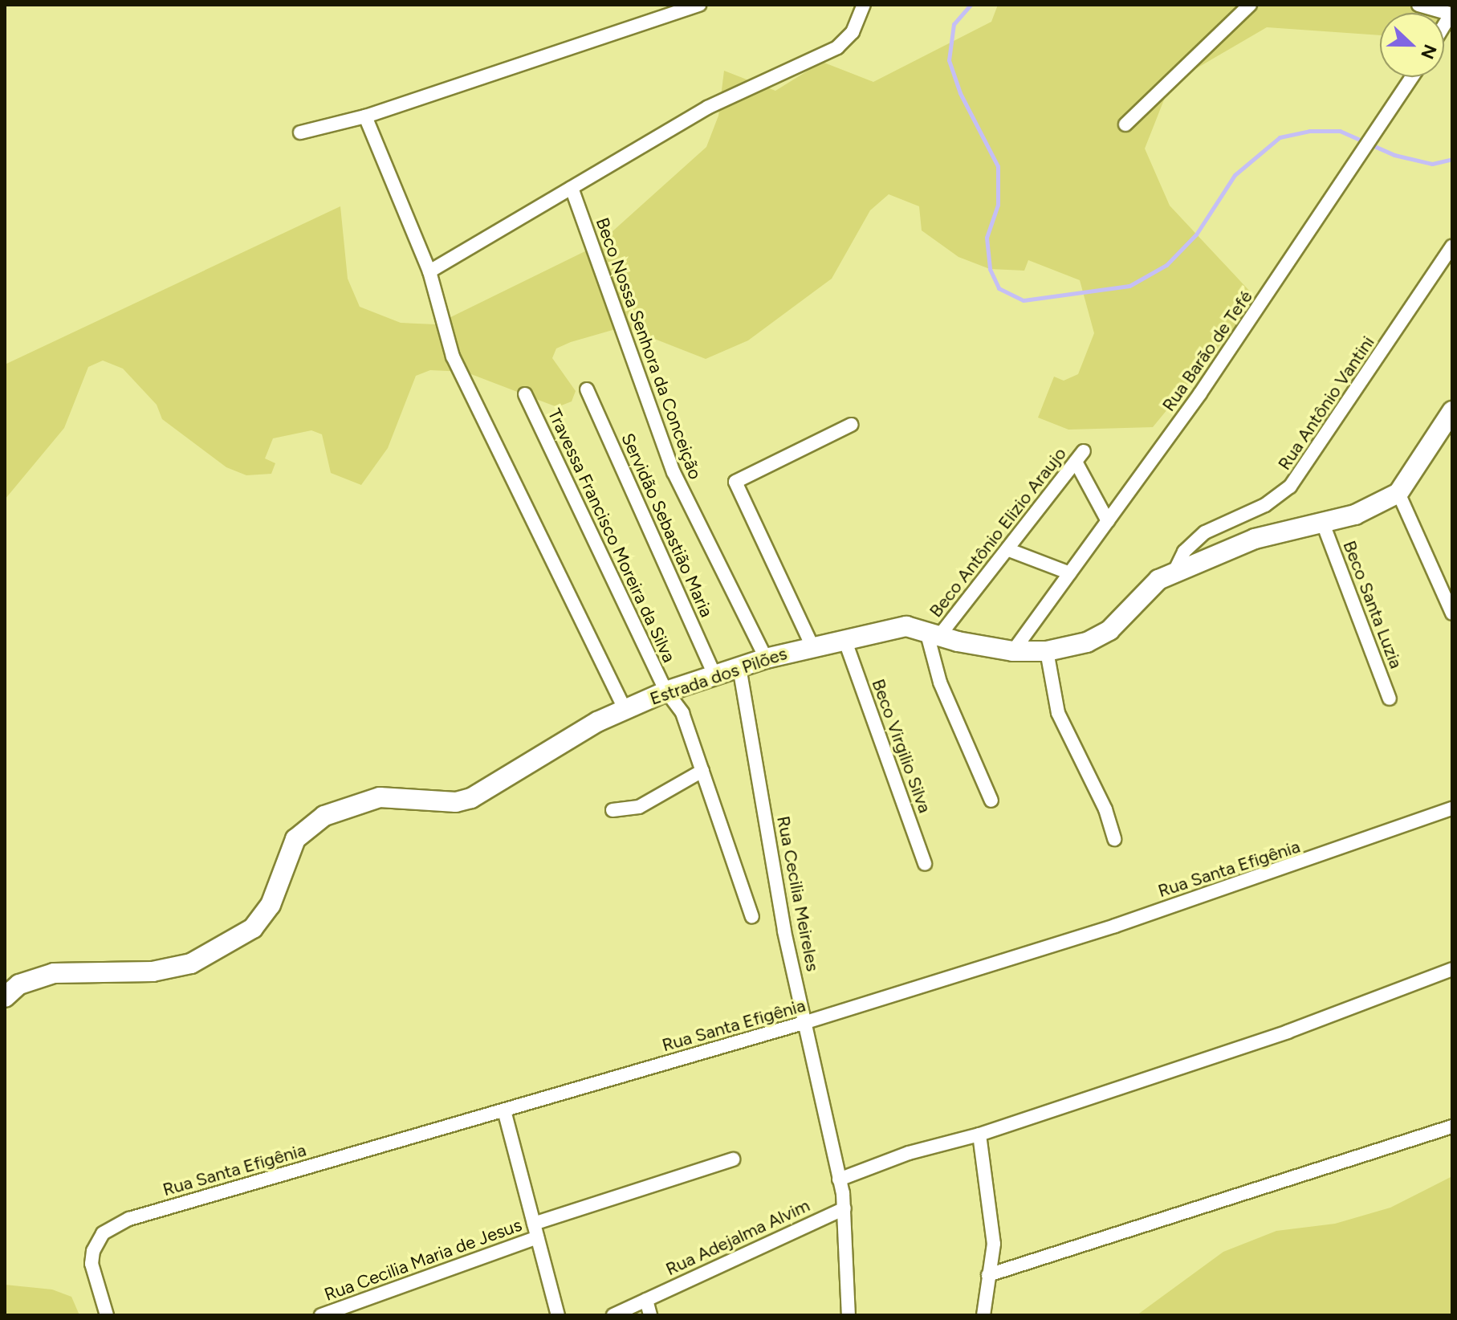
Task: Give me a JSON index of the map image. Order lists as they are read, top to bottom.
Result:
{
  "streets": {
    "street": [
      "Beco Nossa Senhora da Conceição",
      "Rua Barão de Tefé",
      "Rua Antônio Vantini",
      "Servidão Sebastião Maria",
      "Beco Antônio Elizio Araujo",
      "Travessa Francisco Moreira da Silva",
      "Beco Santa Luzia",
      "Estrada dos Pilões",
      "Beco Virgilio Silva",
      "Rua Santa Efigênia",
      "Rua Cecilia Meireles",
      "Rua Adejalma Alvim",
      "Rua Cecilia Maria de Jesus"
    ]
  },
  "crossings": [
    ["Beco Nossa Senhora da Conceição", "Estrada dos Pilões"],
    ["Rua Barão de Tefé", "Beco Antônio Elizio Araujo"],
    ["Rua Barão de Tefé", "Estrada dos Pilões"],
    ["Rua Antônio Vantini", "Estrada dos Pilões"],
    ["Servidão Sebastião Maria", "Estrada dos Pilões"],
    ["Beco Antônio Elizio Araujo", "Estrada dos Pilões"],
    ["Travessa Francisco Moreira da Silva", "Estrada dos Pilões"],
    ["Beco Santa Luzia", "Estrada dos Pilões"],
    ["Estrada dos Pilões", "Beco Virgilio Silva"],
    ["Estrada dos Pilões", "Rua Cecilia Meireles"],
    ["Rua Santa Efigênia", "Rua Cecilia Meireles"],
    ["Rua Cecilia Meireles", "Rua Adejalma Alvim"]
  ],
  "north": "right"
}
